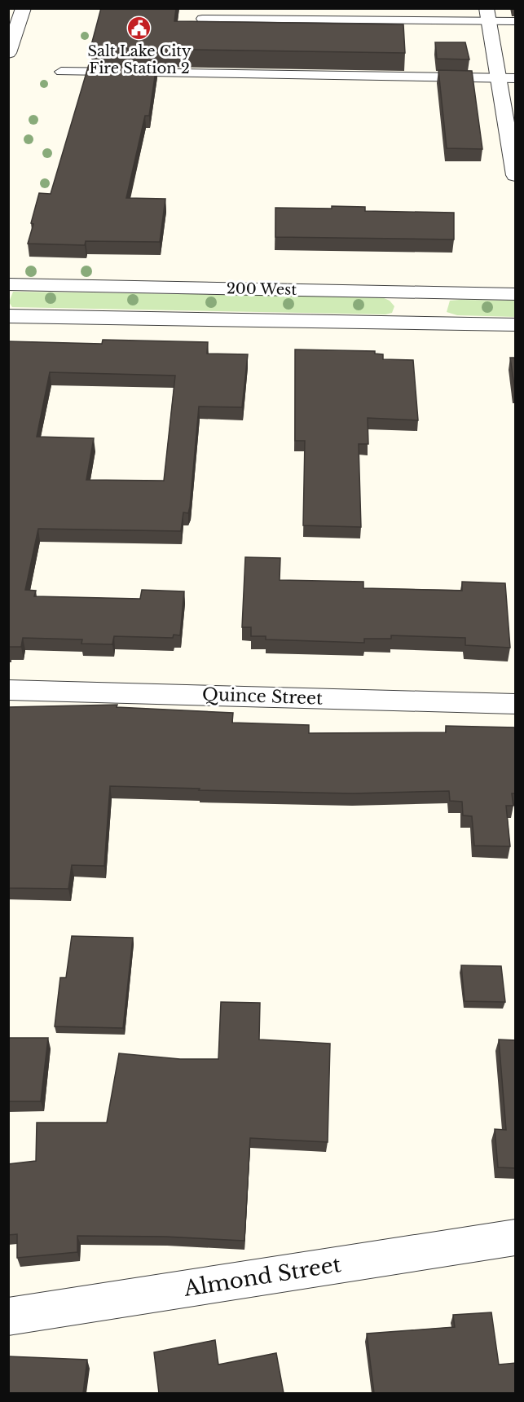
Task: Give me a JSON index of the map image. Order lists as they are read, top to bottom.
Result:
{
  "streets": {
    "street": ["200 West", "Quince Street", "Almond Street"]
  },
  "places": {
    "public building": ["Salt Lake City Fire Station 2"]
  }
}
